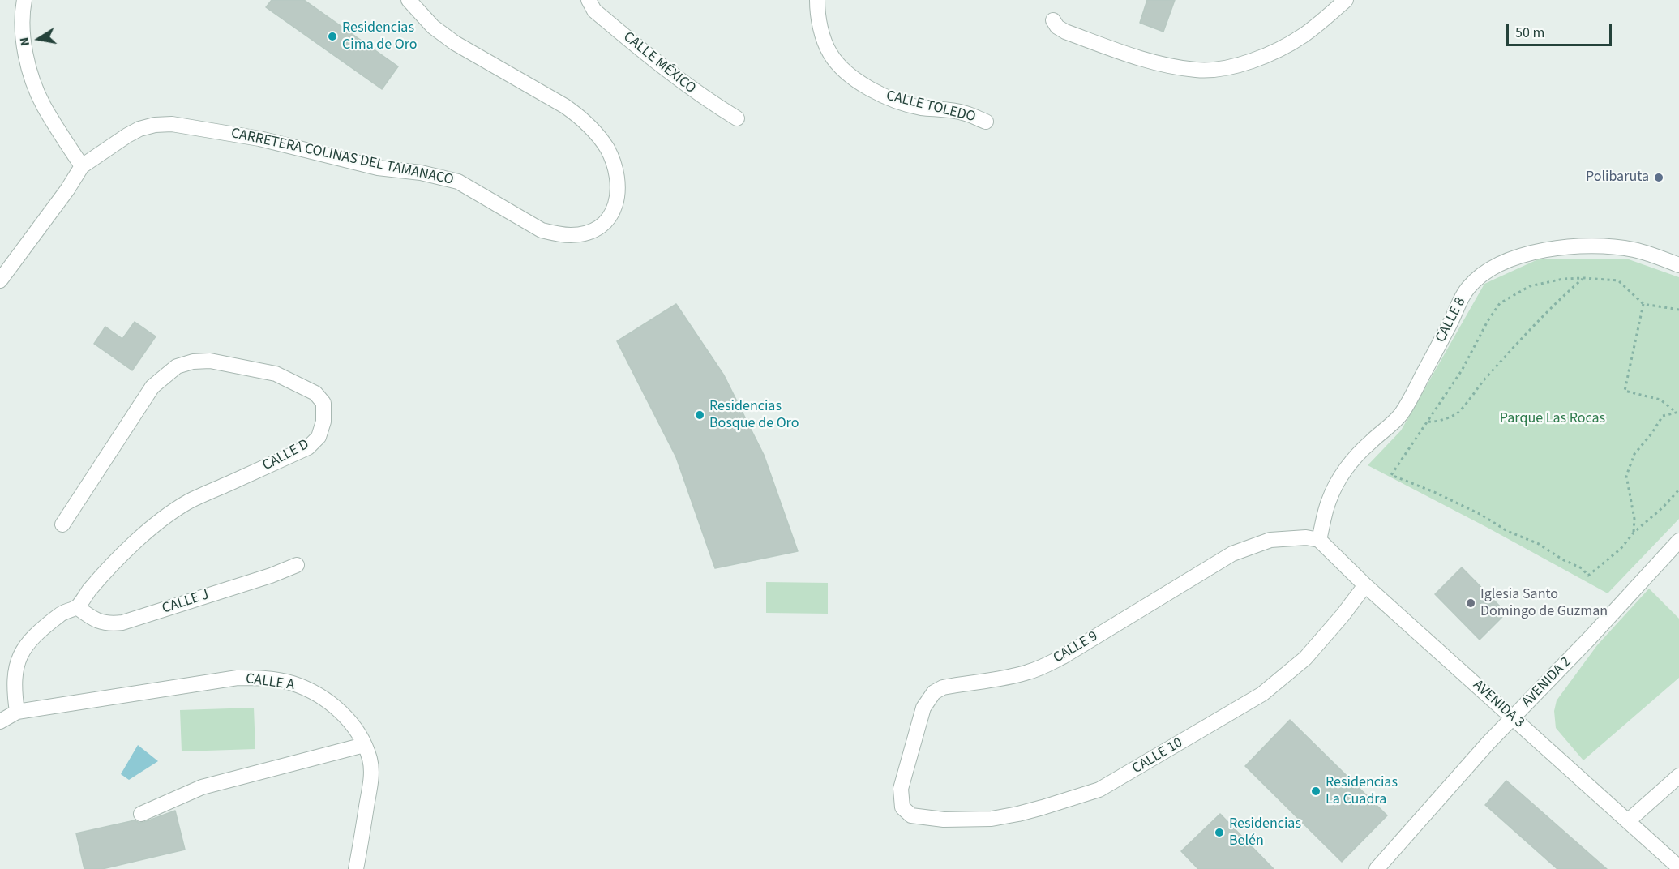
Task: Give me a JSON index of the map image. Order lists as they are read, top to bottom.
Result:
{
  "streets": {
    "street": [
      "CALLE MÉXICO",
      "CALLE TOLEDO",
      "CARRETERA COLINAS DEL TAMANACO",
      "CALLE 8",
      "CALLE D",
      "CALLE J",
      "CALLE 9",
      "CALLE A",
      "AVENIDA 2",
      "AVENIDA 3",
      "CALLE 10"
    ]
  },
  "crossings": [
    ["CALLE 8", "CALLE 9"],
    ["CALLE 8", "AVENIDA 3"],
    ["CALLE D", "CALLE J"],
    ["CALLE D", "CALLE A"],
    ["CALLE 9", "AVENIDA 3"],
    ["CALLE 9", "CALLE 10"],
    ["AVENIDA 2", "AVENIDA 3"],
    ["AVENIDA 3", "CALLE 10"]
  ],
  "parks": ["Parque Las Rocas"],
  "places": [
    "Residencias Cima de Oro",
    "Polibaruta",
    "Residencias Bosque de Oro",
    "Iglesia Santo Domingo de Guzman",
    "Residencias La Cuadra",
    "Residencias Belén"
  ],
  "scale_bar": "50 m",
  "north": "left"
}
